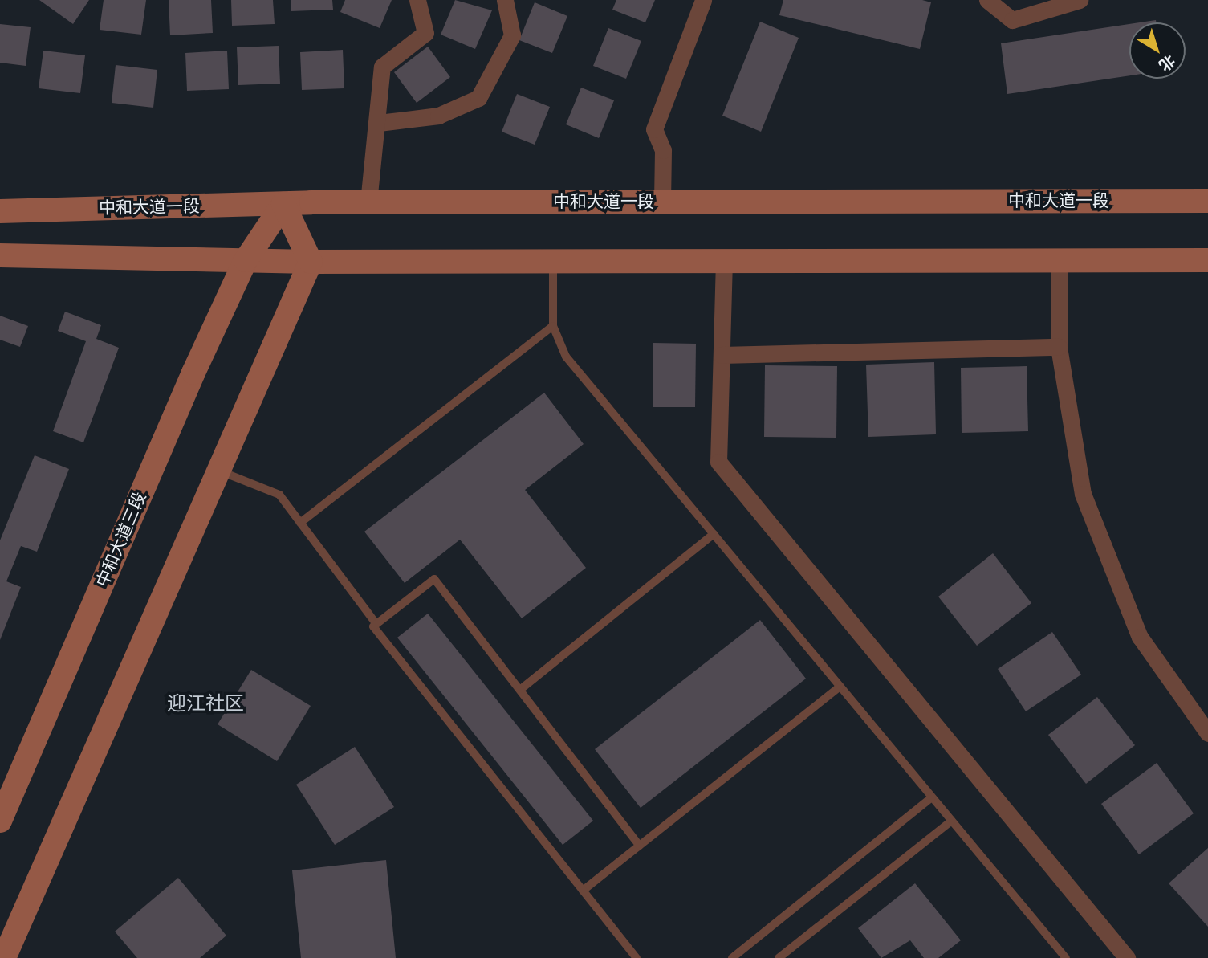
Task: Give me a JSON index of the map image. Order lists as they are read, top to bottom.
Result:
{
  "streets": {
    "main road": ["中和大道一段", "中和大道三段"]
  },
  "crossings": [
    ["中和大道一段", "中和大道三段"]
  ],
  "districts": ["迎江社区"],
  "north": "bottom right"
}
